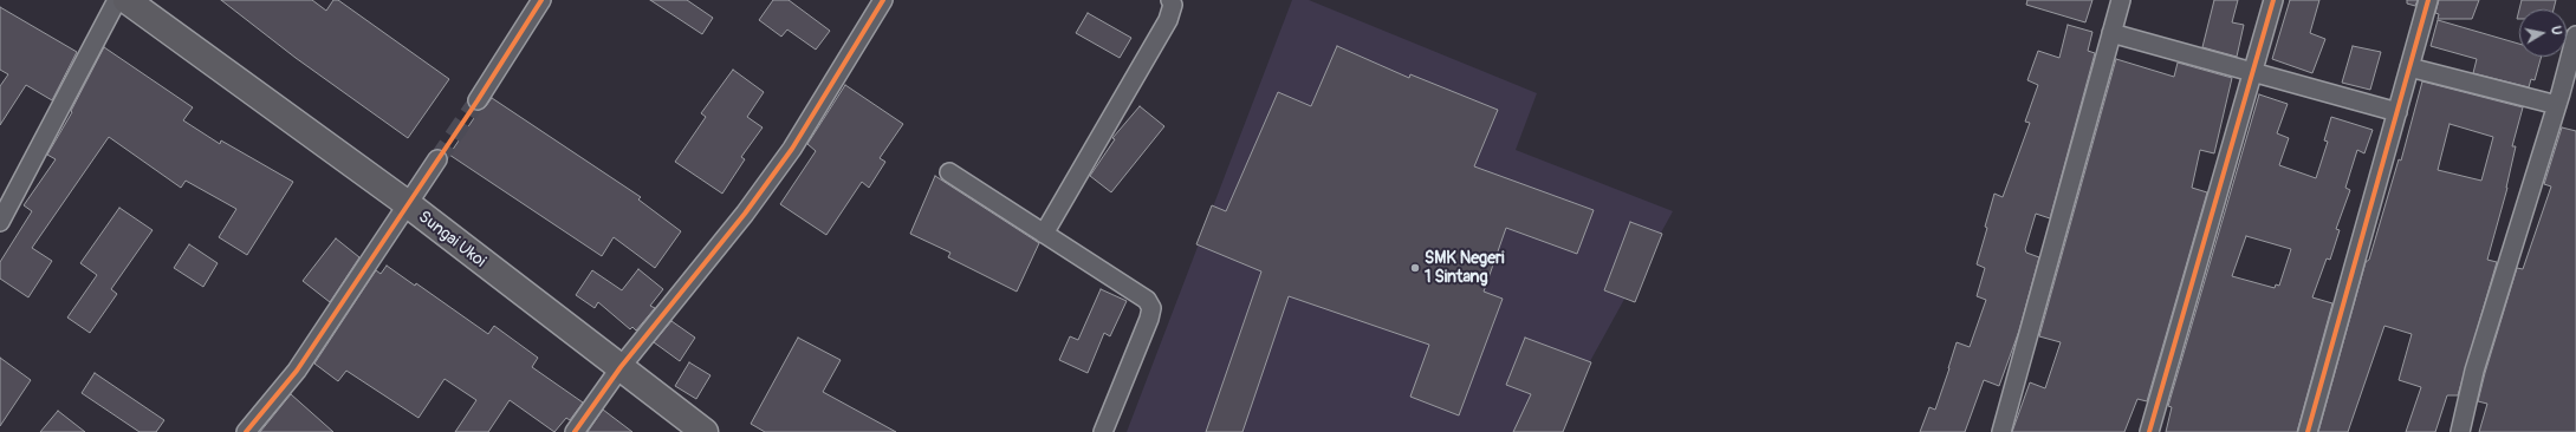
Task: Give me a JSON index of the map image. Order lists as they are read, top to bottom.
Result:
{
  "streets": {
    "highway": ["Sungai Ukoi"]
  },
  "places": ["SMK Negeri 1 Sintang"],
  "north": "right"
}
